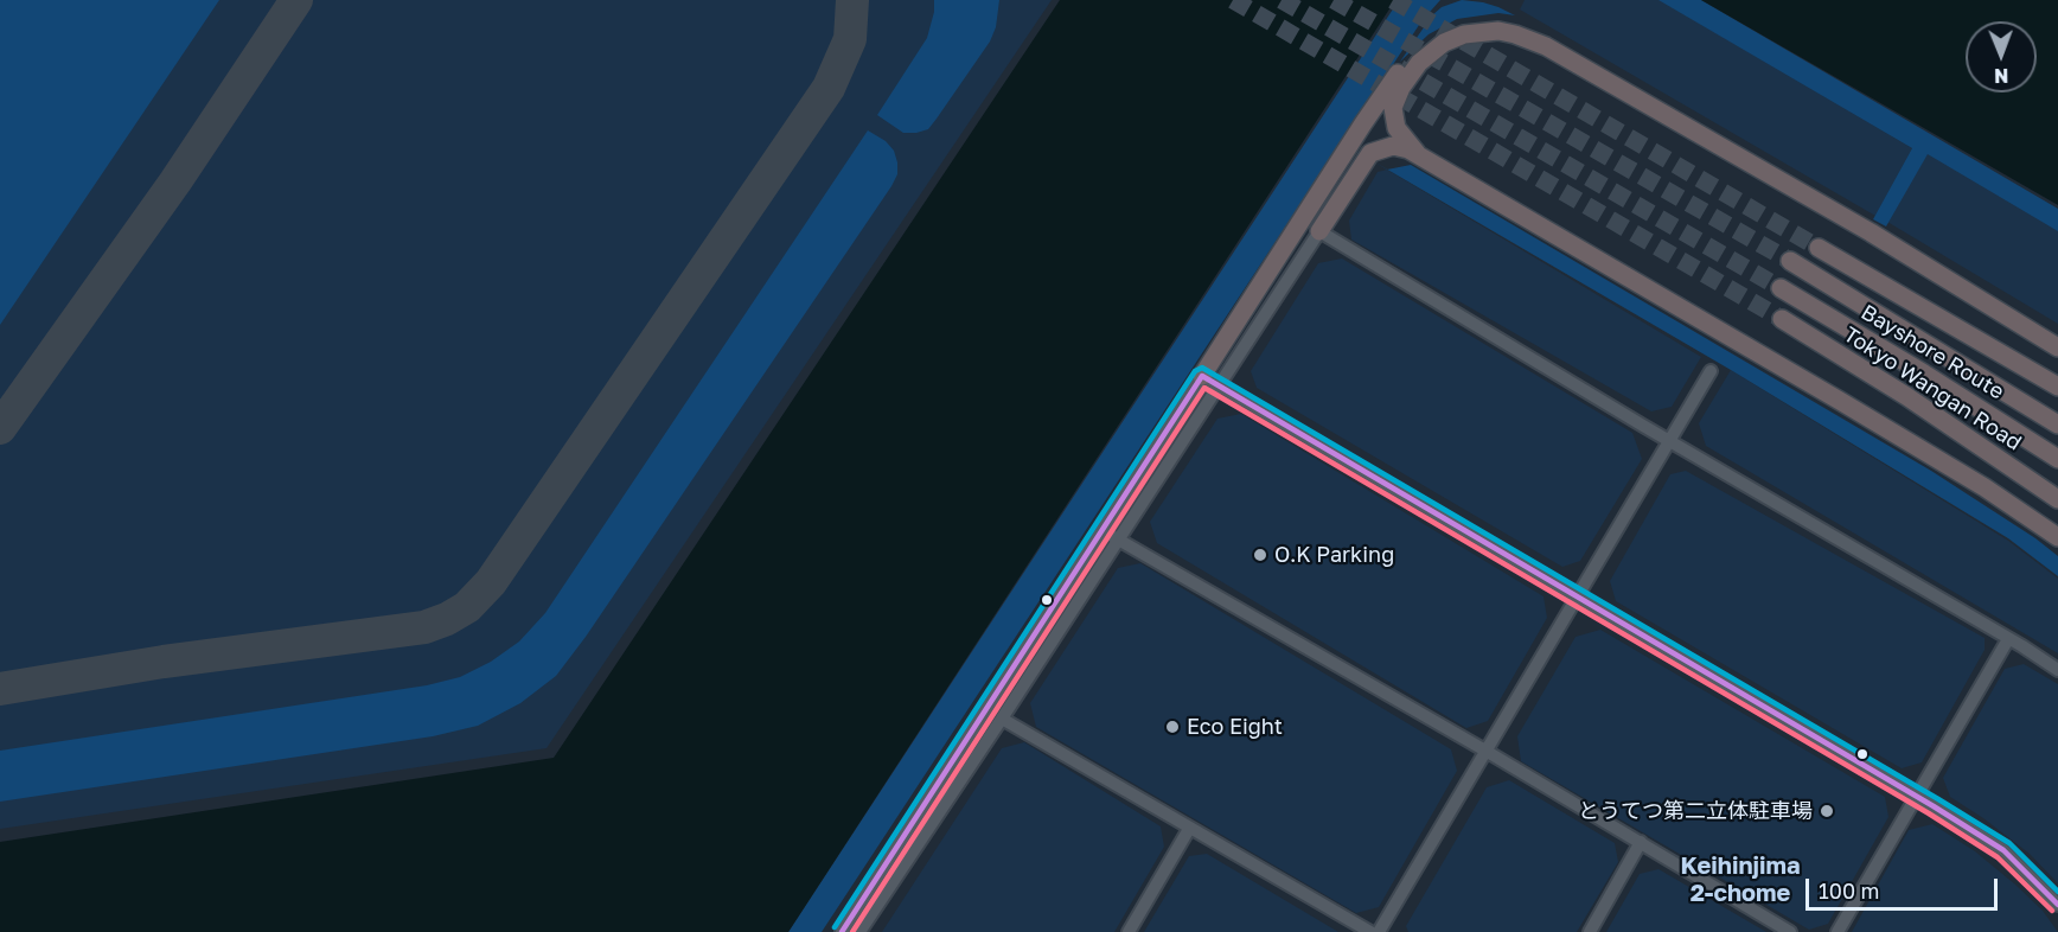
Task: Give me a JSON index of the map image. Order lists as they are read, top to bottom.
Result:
{
  "streets": {
    "highway": ["Bayshore Route", "Tokyo Wangan Road"]
  },
  "districts": ["Keihinjima 2-chome"],
  "places": ["O.K Parking", "Eco Eight", "とうてつ第二立体駐車場"],
  "scale_bar": "100 m",
  "north": "bottom"
}
